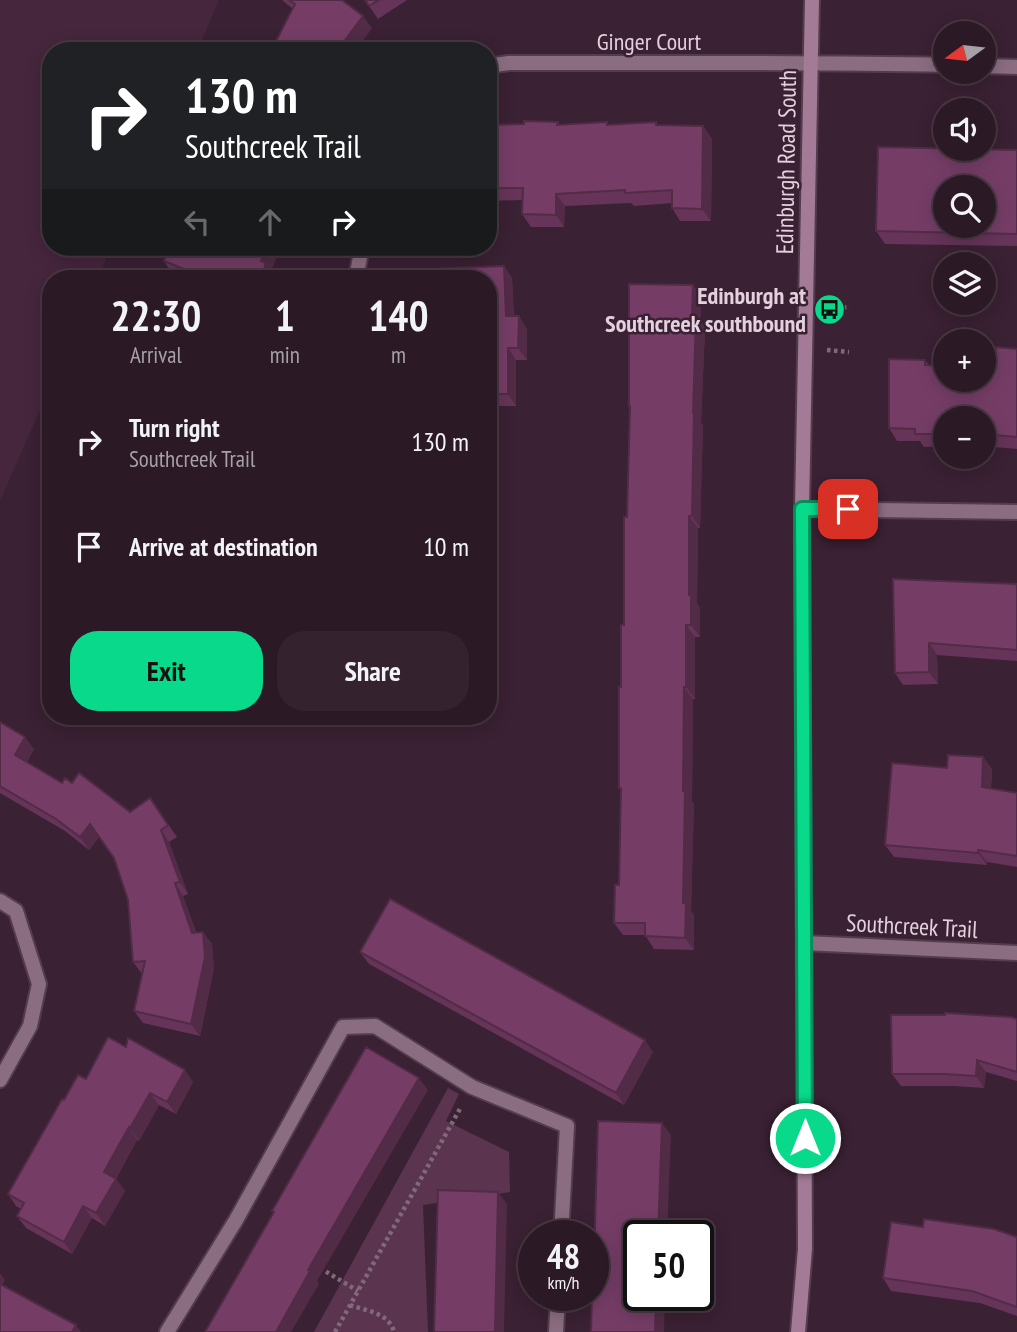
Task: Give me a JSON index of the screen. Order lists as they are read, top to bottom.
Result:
{
  "streets": {
    "main road": ["Edinburgh Road South"],
    "street": ["Ginger Court", "Southcreek Trail"]
  },
  "crossings": [
    ["Ginger Court", "Edinburgh Road South"],
    ["Edinburgh Road South", "Southcreek Trail"]
  ],
  "places": {
    "bus stop": ["Edinburgh at Southcreek southbound"]
  },
  "north": "left",
  "page": {
    "map_buttons": ["+", "−"],
    "turn": ["130 m", "Southcreek Trail"],
    "eta": [
      "22:30",
      "Arrival",
      "1",
      "min",
      "140",
      "m"
    ],
    "list": [
      {
        "name": "Turn right",
        "note": "Southcreek Trail",
        "value": "130 m"
      },
      {
        "name": "Arrive at destination",
        "value": "10 m"
      }
    ],
    "buttons": ["Exit", "Share"],
    "speed": "48 km/h",
    "limit": "50"
  }
}
